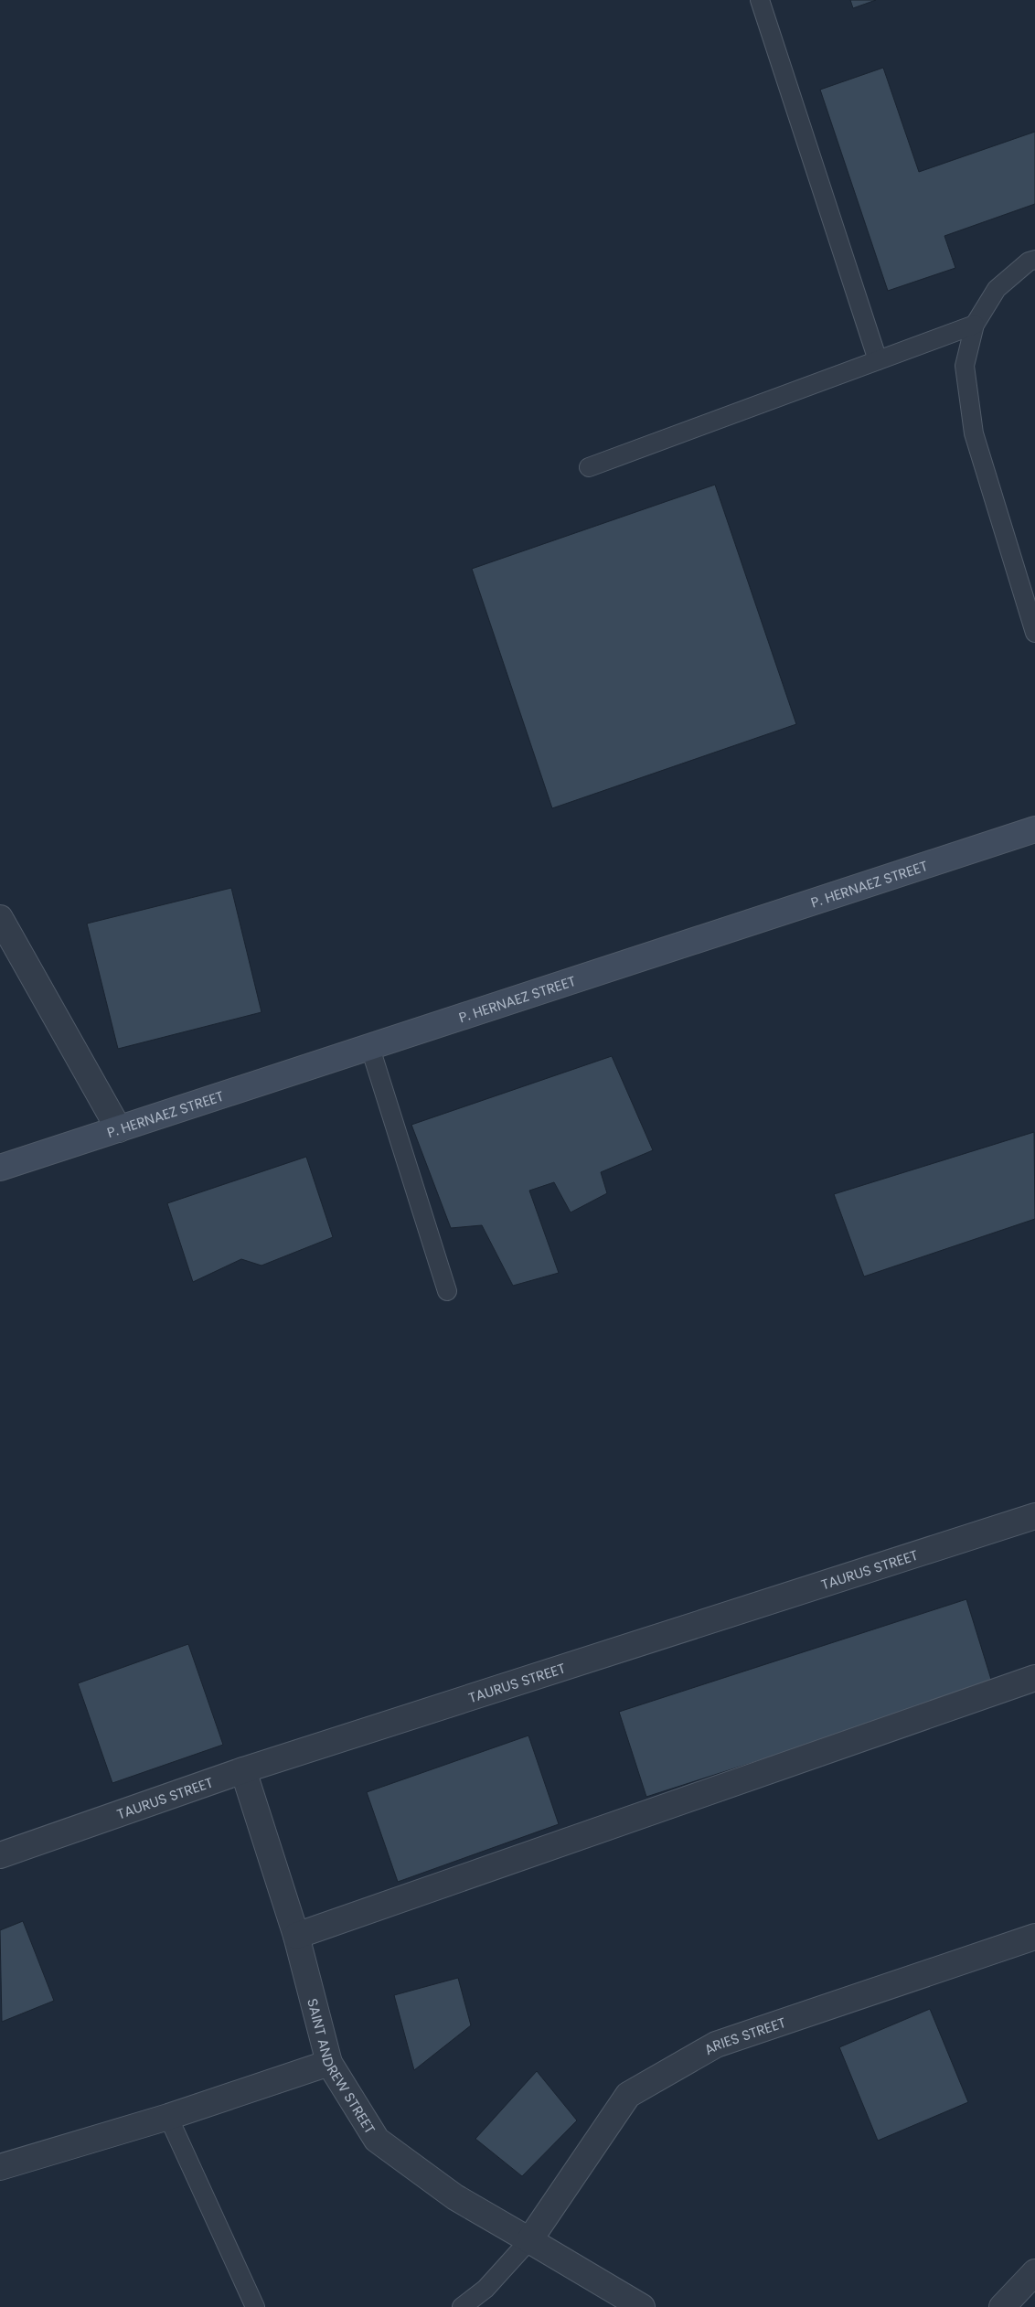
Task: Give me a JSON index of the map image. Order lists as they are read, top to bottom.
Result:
{
  "streets": {
    "main road": ["P. HERNAEZ STREET"],
    "street": ["TAURUS STREET", "ARIES STREET", "SAINT ANDREW STREET"]
  },
  "crossings": [
    ["TAURUS STREET", "SAINT ANDREW STREET"],
    ["ARIES STREET", "SAINT ANDREW STREET"]
  ]
}
